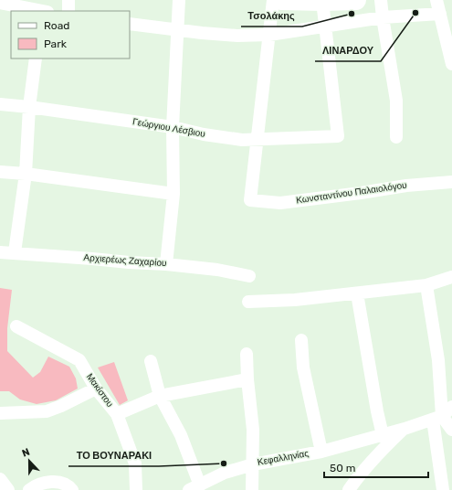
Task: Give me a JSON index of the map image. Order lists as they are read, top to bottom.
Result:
{
  "streets": {
    "street": [
      "Γεώργιου Λέσβιου",
      "Κωνσταντίνου Παλαιολόγου",
      "Αρχιερέως Ζαχαρίου",
      "Μακίστου",
      "Κεφαλληνίας"
    ]
  },
  "crossings": [
    ["Γεώργιου Λέσβιου", "Κωνσταντίνου Παλαιολόγου"]
  ],
  "places": ["ΛΙΝΑΡΔΟΥ", "Τσολάκης", "ΤΟ ΒΟΥΝΑΡΑΚΙ"],
  "legend": ["Road", "Park"],
  "scale_bar": "50 m",
  "north": "top"
}
